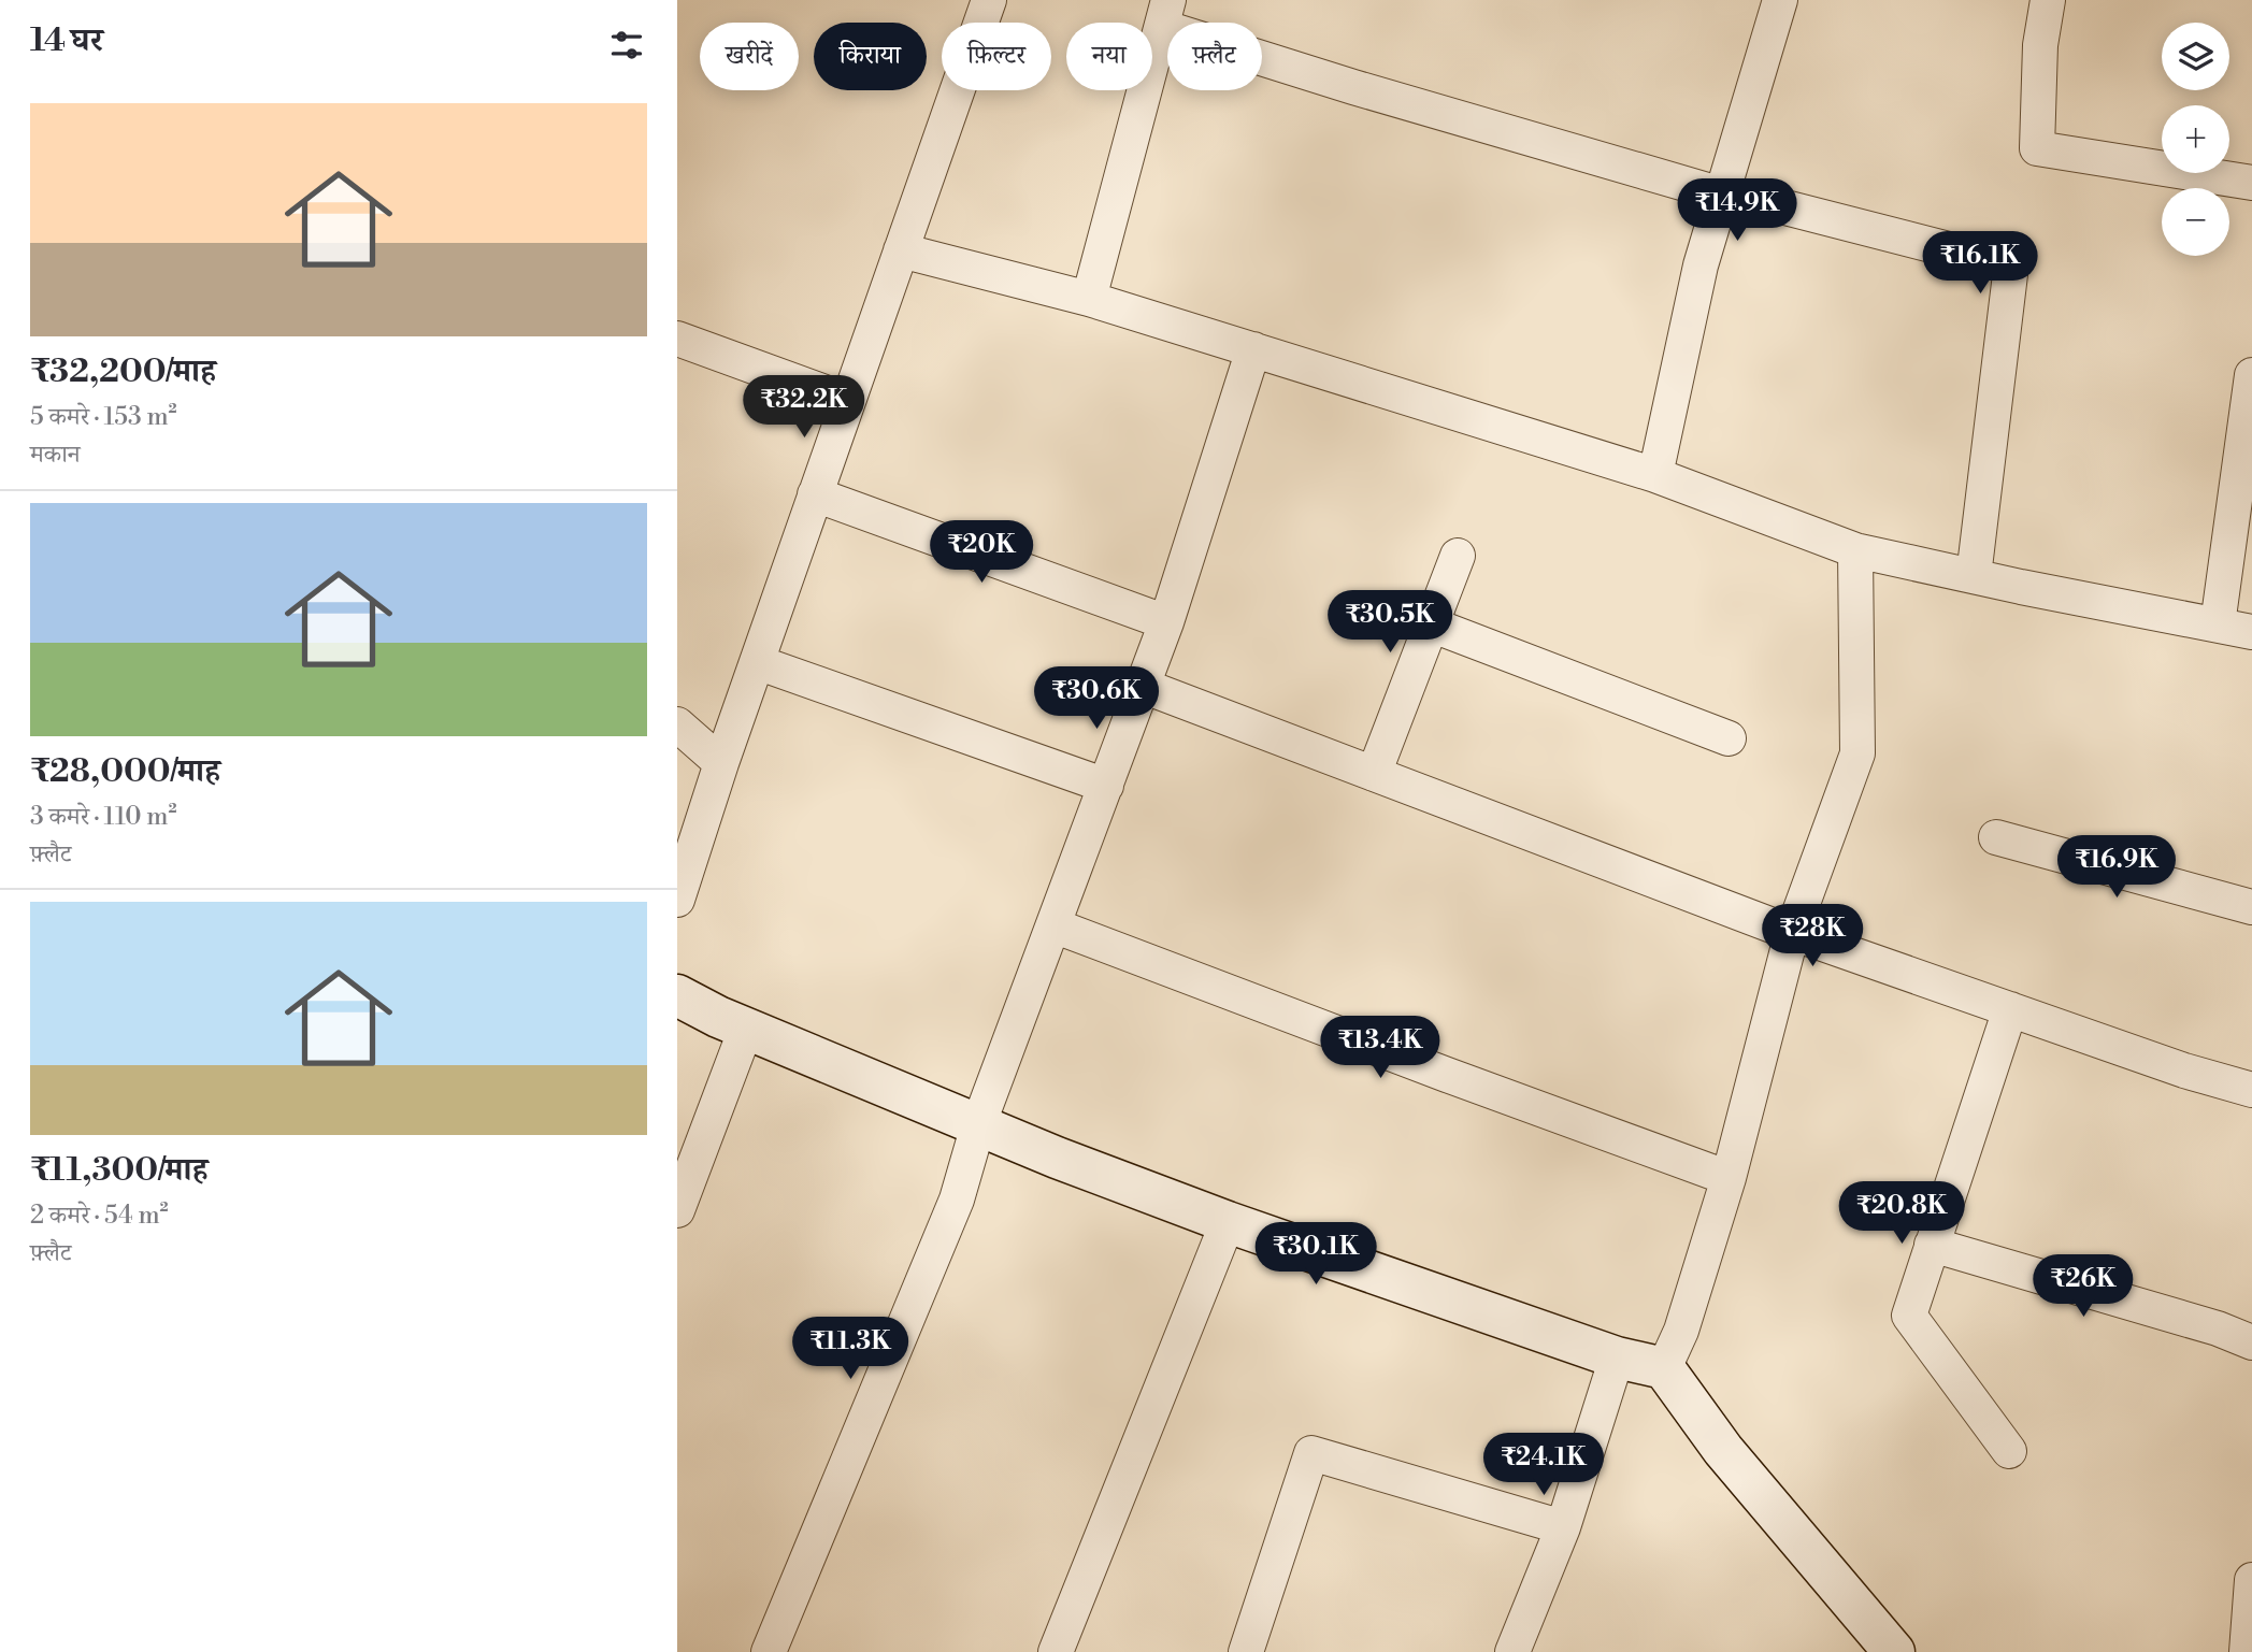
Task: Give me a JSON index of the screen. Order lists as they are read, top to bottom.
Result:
{
  "page": {
    "heading": "14 घर",
    "map_buttons": ["+", "−"],
    "chip": [
      "खरीदें",
      "किराया",
      "फ़िल्टर",
      "नया",
      "फ़्लैट"
    ],
    "list": [
      {
        "name": "₹32,200/माह",
        "note": "5 कमरे · 153 m² · मकान"
      },
      {
        "name": "₹28,000/माह",
        "note": "3 कमरे · 110 m² · फ़्लैट"
      },
      {
        "name": "₹11,300/माह",
        "note": "2 कमरे · 54 m² · फ़्लैट"
      }
    ],
    "price": [
      "₹14.9K",
      "₹16.1K",
      "₹32.2K",
      "₹20K",
      "₹30.5K",
      "₹30.6K",
      "₹16.9K",
      "₹28K",
      "₹13.4K",
      "₹20.8K",
      "₹30.1K",
      "₹26K",
      "₹11.3K",
      "₹24.1K"
    ]
  }
}
